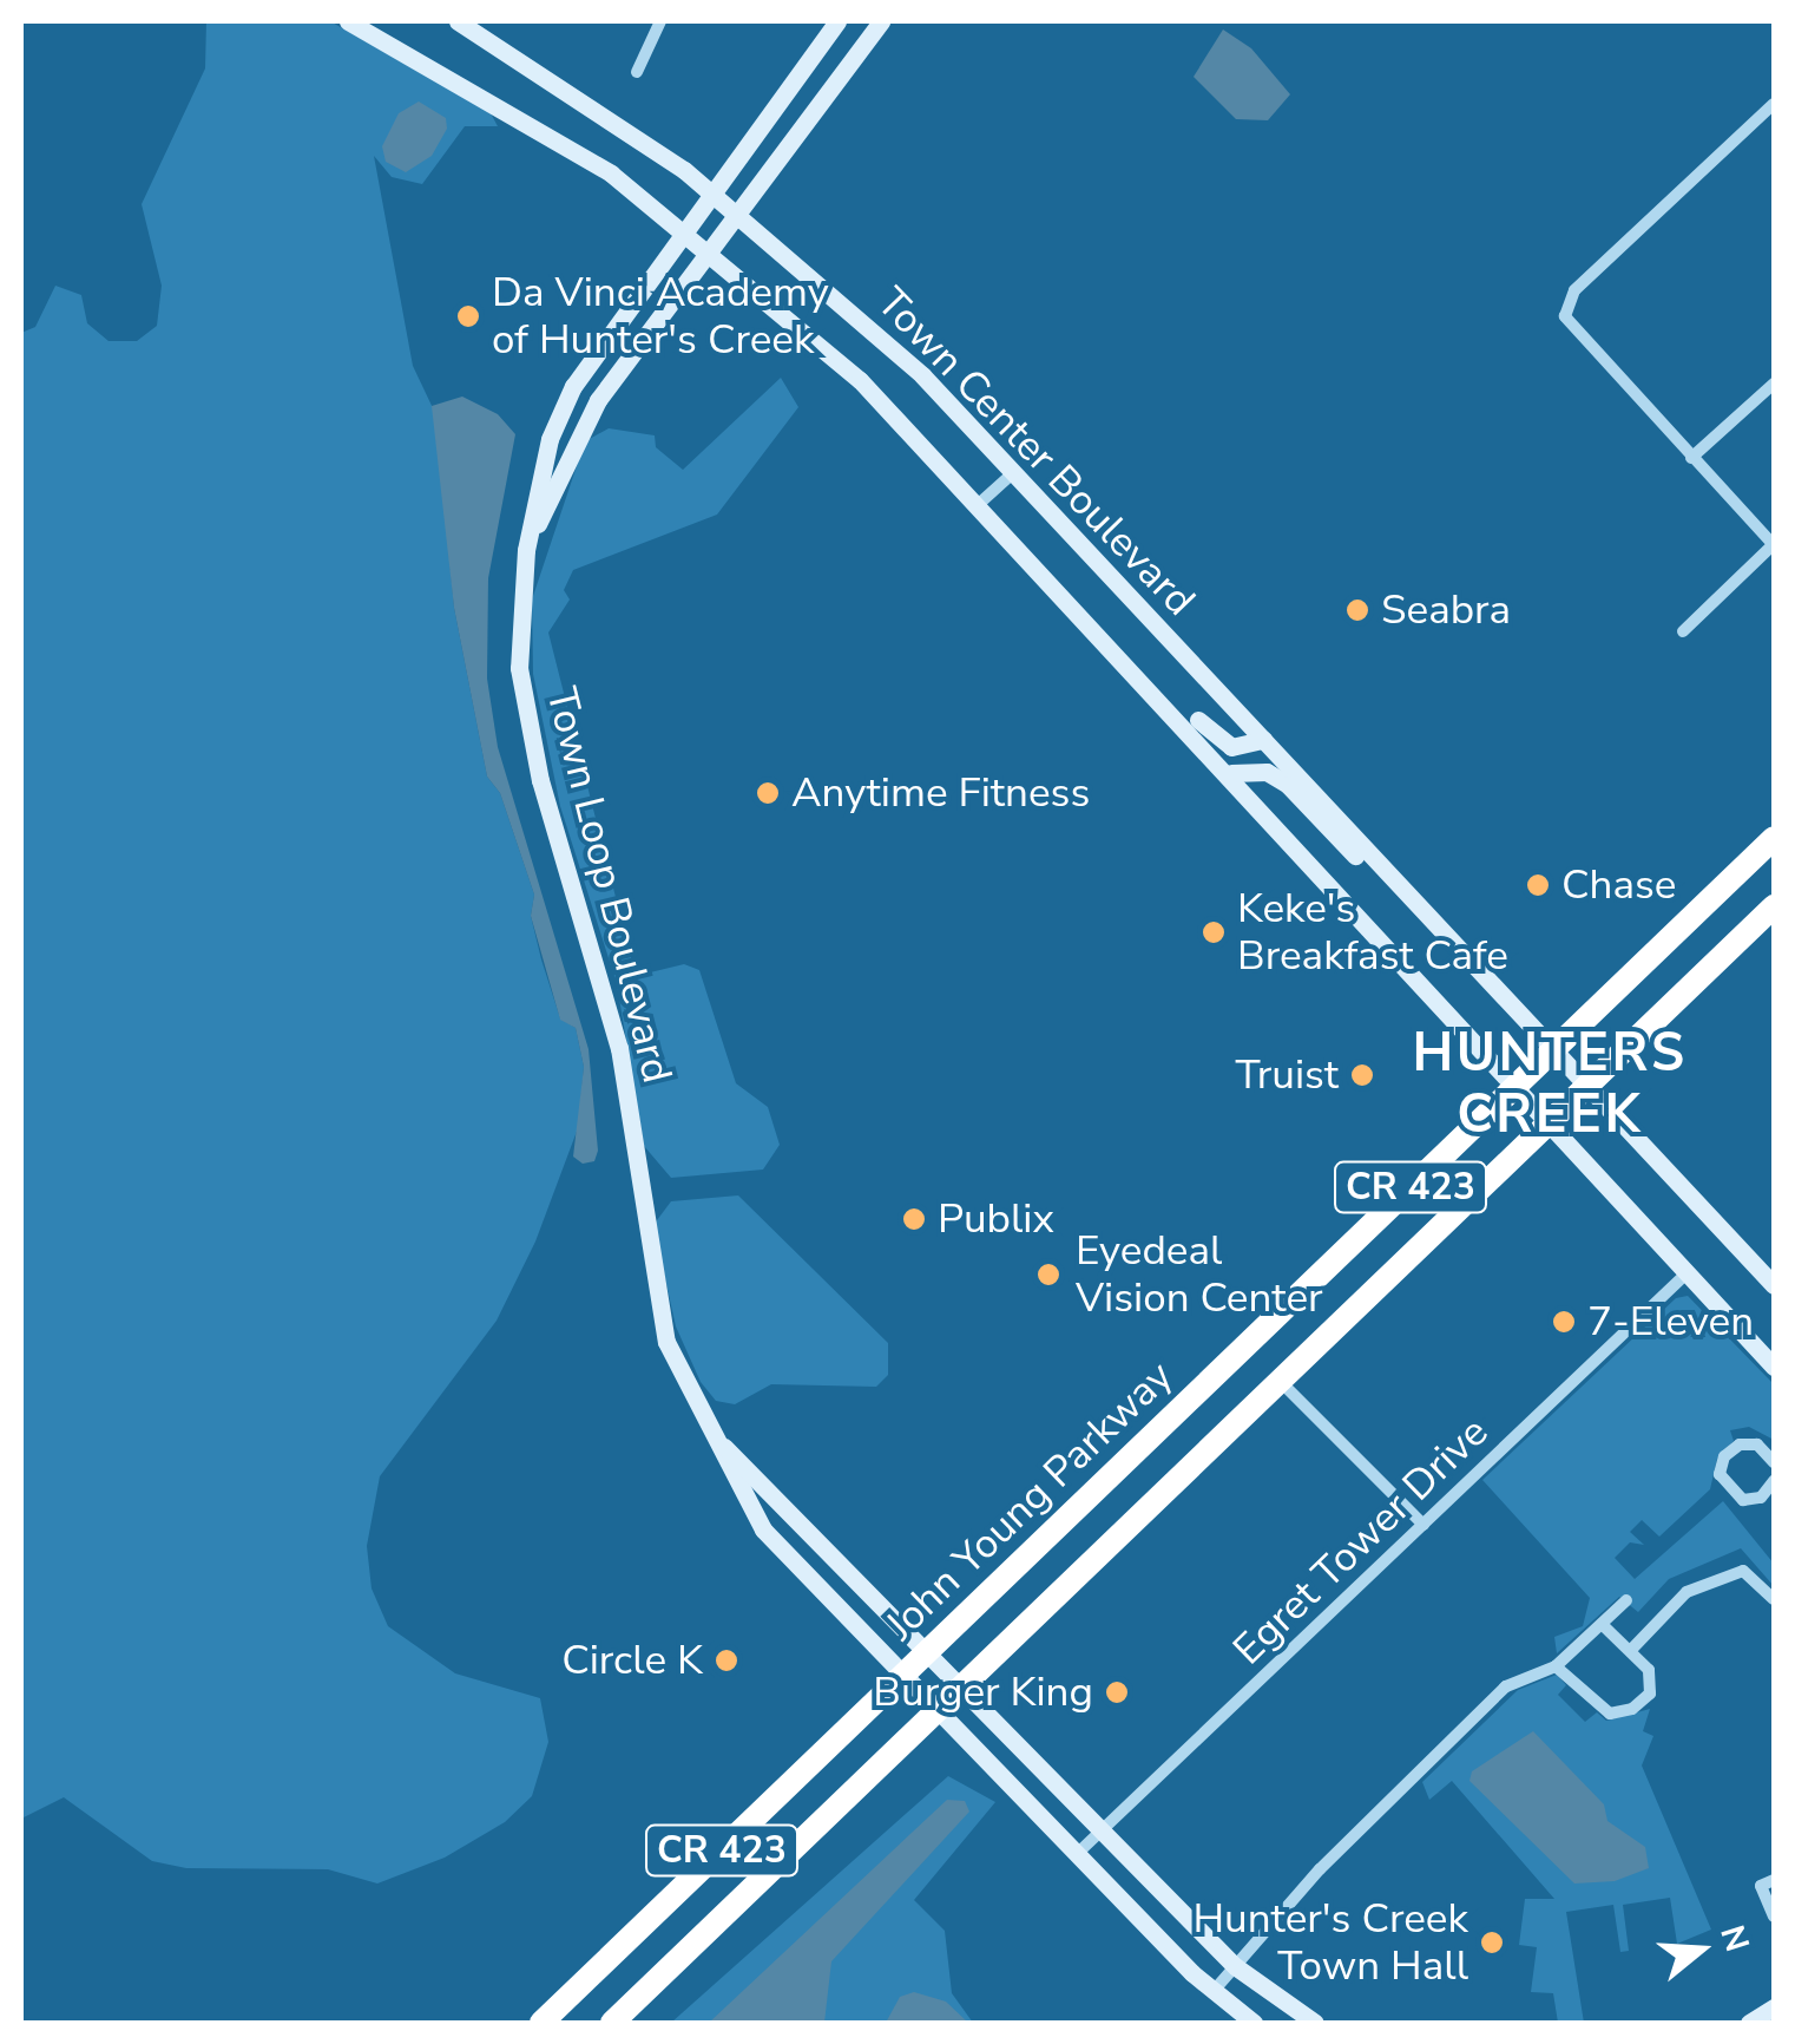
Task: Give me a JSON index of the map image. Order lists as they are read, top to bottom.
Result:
{
  "streets": {
    "highway": ["CR 423", "John Young Parkway"],
    "street": ["Town Center Boulevard", "Town Loop Boulevard", "Egret Tower Drive"]
  },
  "crossings": [
    ["Town Center Boulevard", "Town Loop Boulevard"],
    ["Town Center Boulevard", "John Young Parkway"],
    ["Town Center Boulevard", "Egret Tower Drive"],
    ["Town Loop Boulevard", "John Young Parkway"],
    ["Town Loop Boulevard", "Egret Tower Drive"]
  ],
  "districts": ["HUNTERS CREEK"],
  "places": [
    "Da Vinci Academy of Hunter's Creek",
    "Seabra",
    "Anytime Fitness",
    "Chase",
    "Keke's Breakfast Cafe",
    "Truist",
    "Publix",
    "Eyedeal Vision Center",
    "7-Eleven",
    "Circle K",
    "Burger King",
    "Hunter's Creek Town Hall"
  ],
  "north": "right"
}
